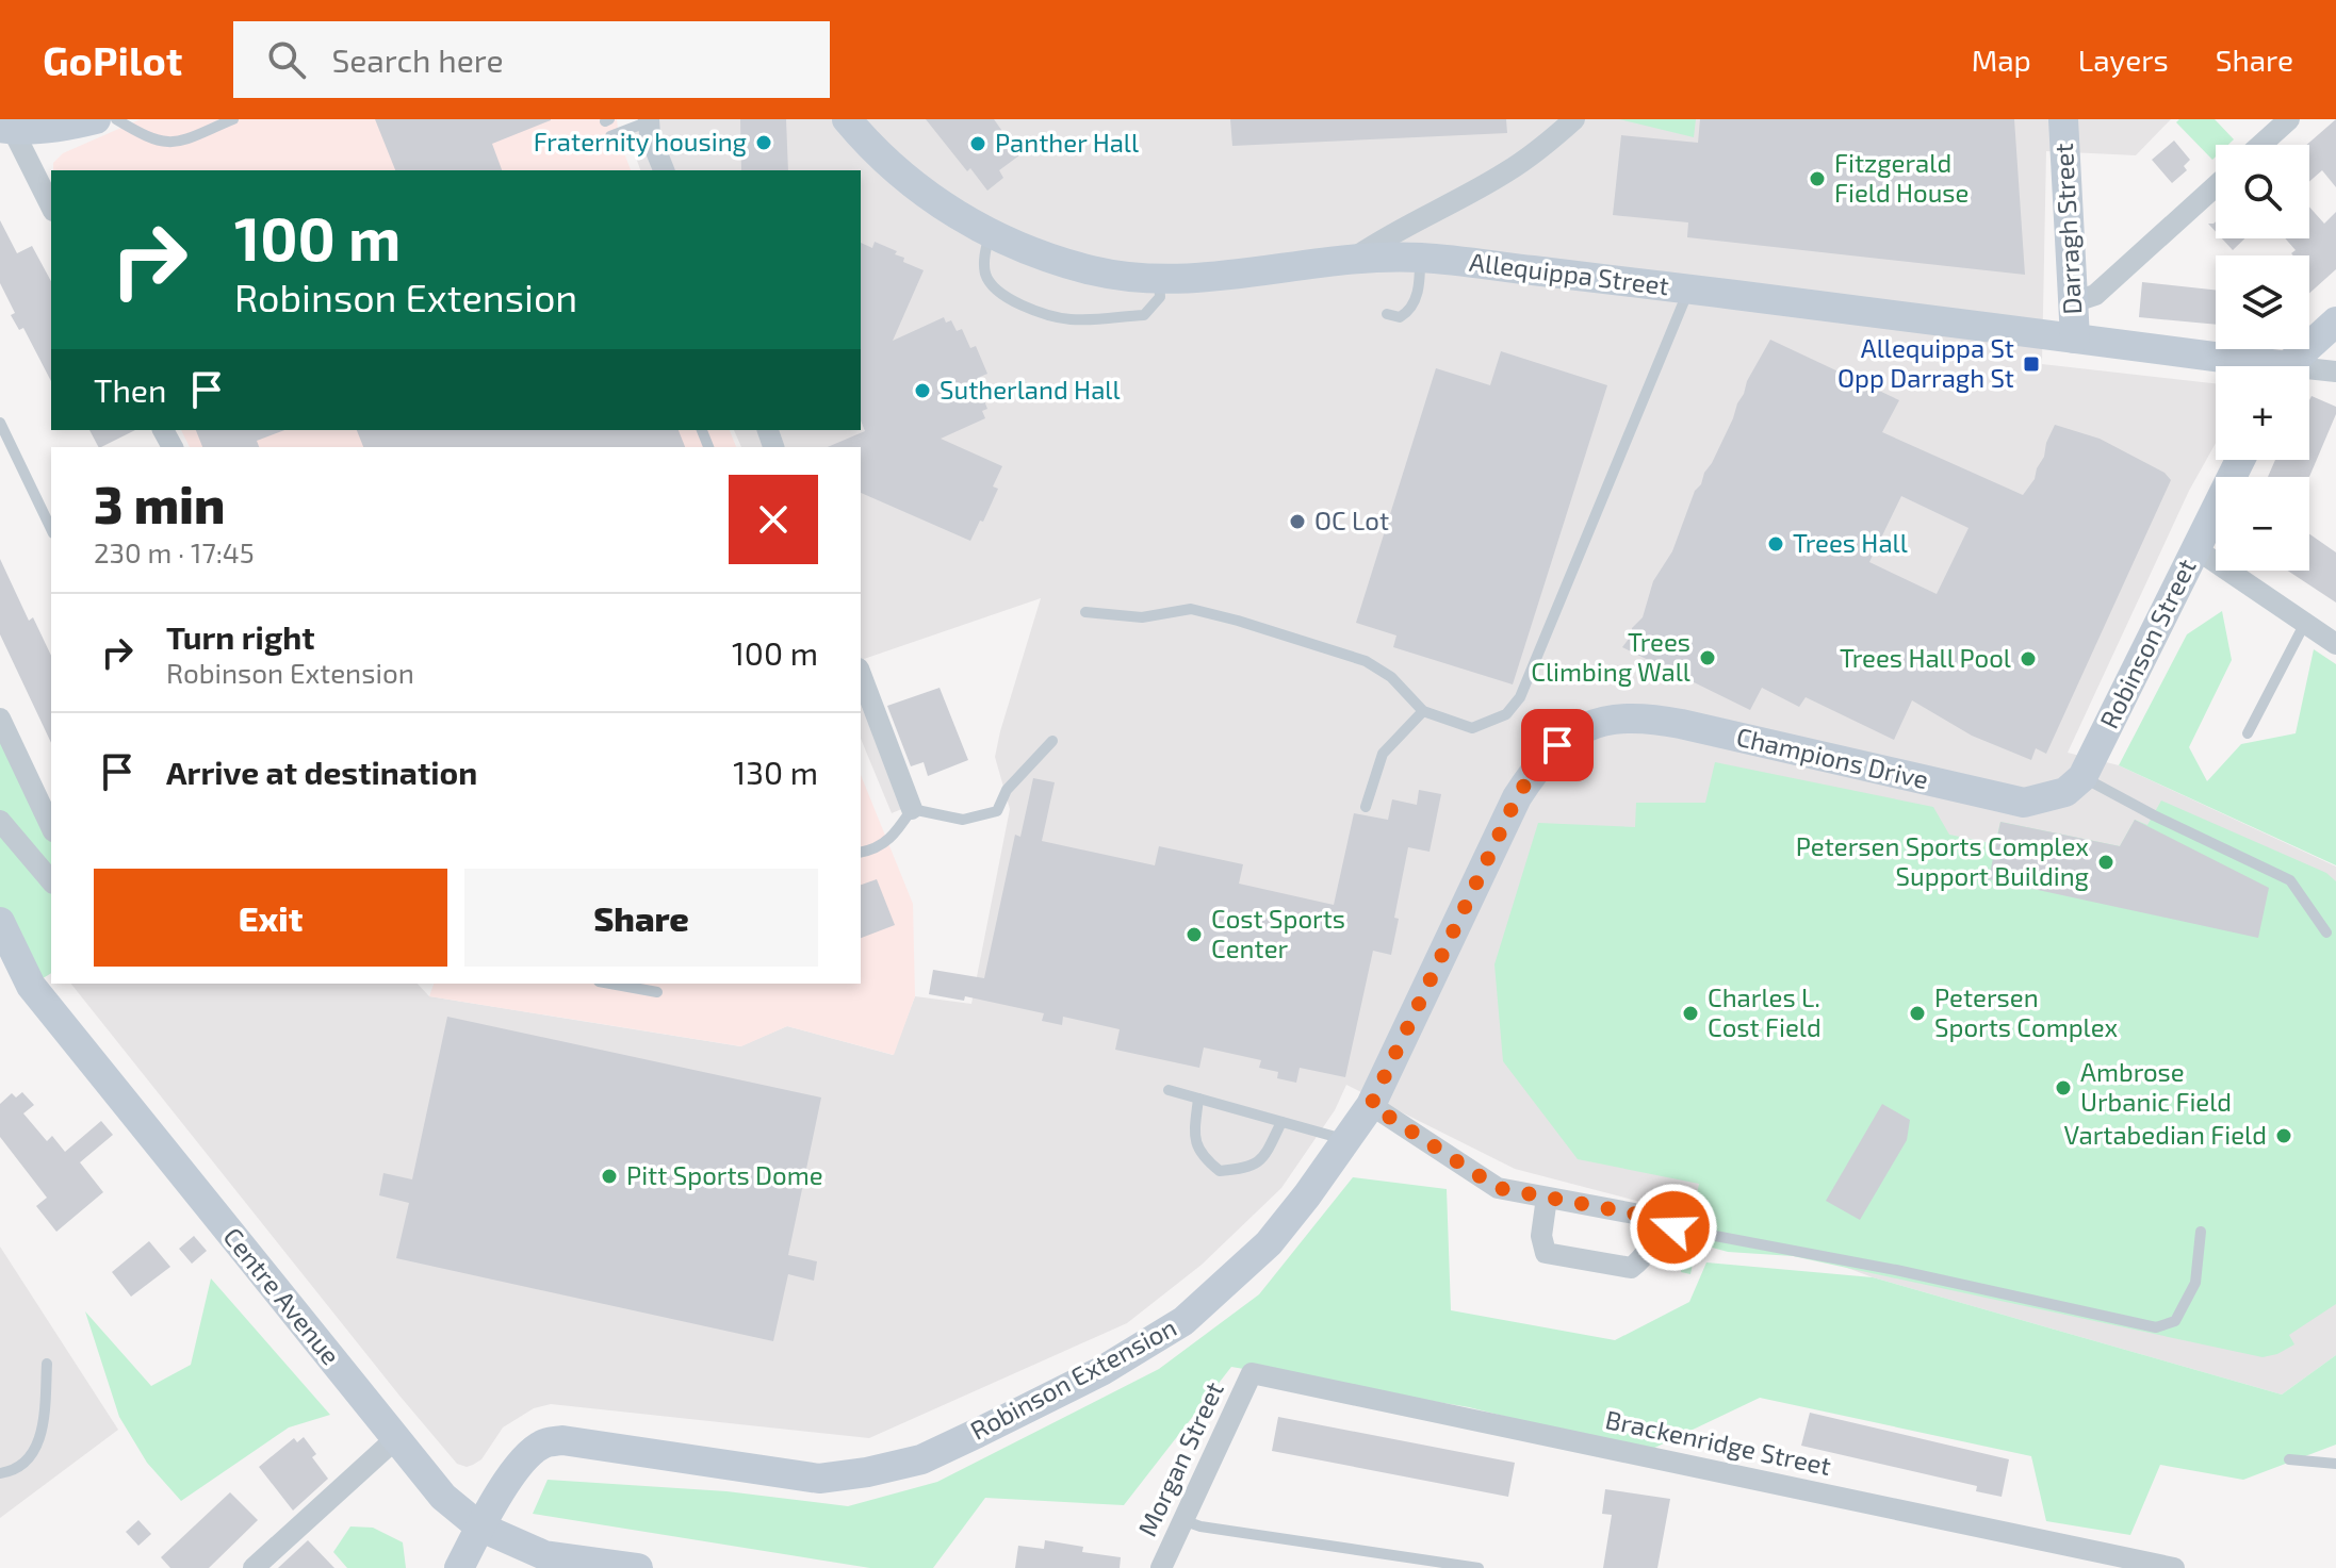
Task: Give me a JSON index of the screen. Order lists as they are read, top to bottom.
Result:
{
  "streets": {
    "street": [
      "Darragh Street",
      "Allequippa Street",
      "Robinson Street",
      "Champions Drive",
      "Centre Avenue",
      "Robinson Extension",
      "Brackenridge Street",
      "Morgan Street"
    ]
  },
  "crossings": [
    ["Darragh Street", "Allequippa Street"],
    ["Robinson Street", "Champions Drive"],
    ["Champions Drive", "Robinson Extension"],
    ["Centre Avenue", "Robinson Extension"],
    ["Brackenridge Street", "Morgan Street"]
  ],
  "places": {
    "other": [
      "Fraternity housing",
      "Panther Hall",
      "Fitzgerald Field House",
      "Sutherland Hall",
      "OC Lot",
      "Trees Hall",
      "Trees Climbing Wall",
      "Trees Hall Pool",
      "Petersen Sports Complex Support Building",
      "Cost Sports Center",
      "Charles L. Cost Field",
      "Petersen Sports Complex",
      "Ambrose Urbanic Field",
      "Vartabedian Field",
      "Pitt Sports Dome"
    ],
    "transit": ["Allequippa St Opp Darragh St"]
  },
  "page": {
    "header": "GoPilot",
    "search": "Search here",
    "nav": ["Map", "Layers", "Share"],
    "map_buttons": ["+", "−"],
    "turn": ["100 m", "Robinson Extension"],
    "then": "Then",
    "heading": ["3 min", "230 m · 17:45"],
    "list": [
      {
        "name": "Turn right",
        "note": "Robinson Extension",
        "value": "100 m"
      },
      {
        "name": "Arrive at destination",
        "value": "130 m"
      }
    ],
    "buttons": ["Exit", "Share"]
  }
}
